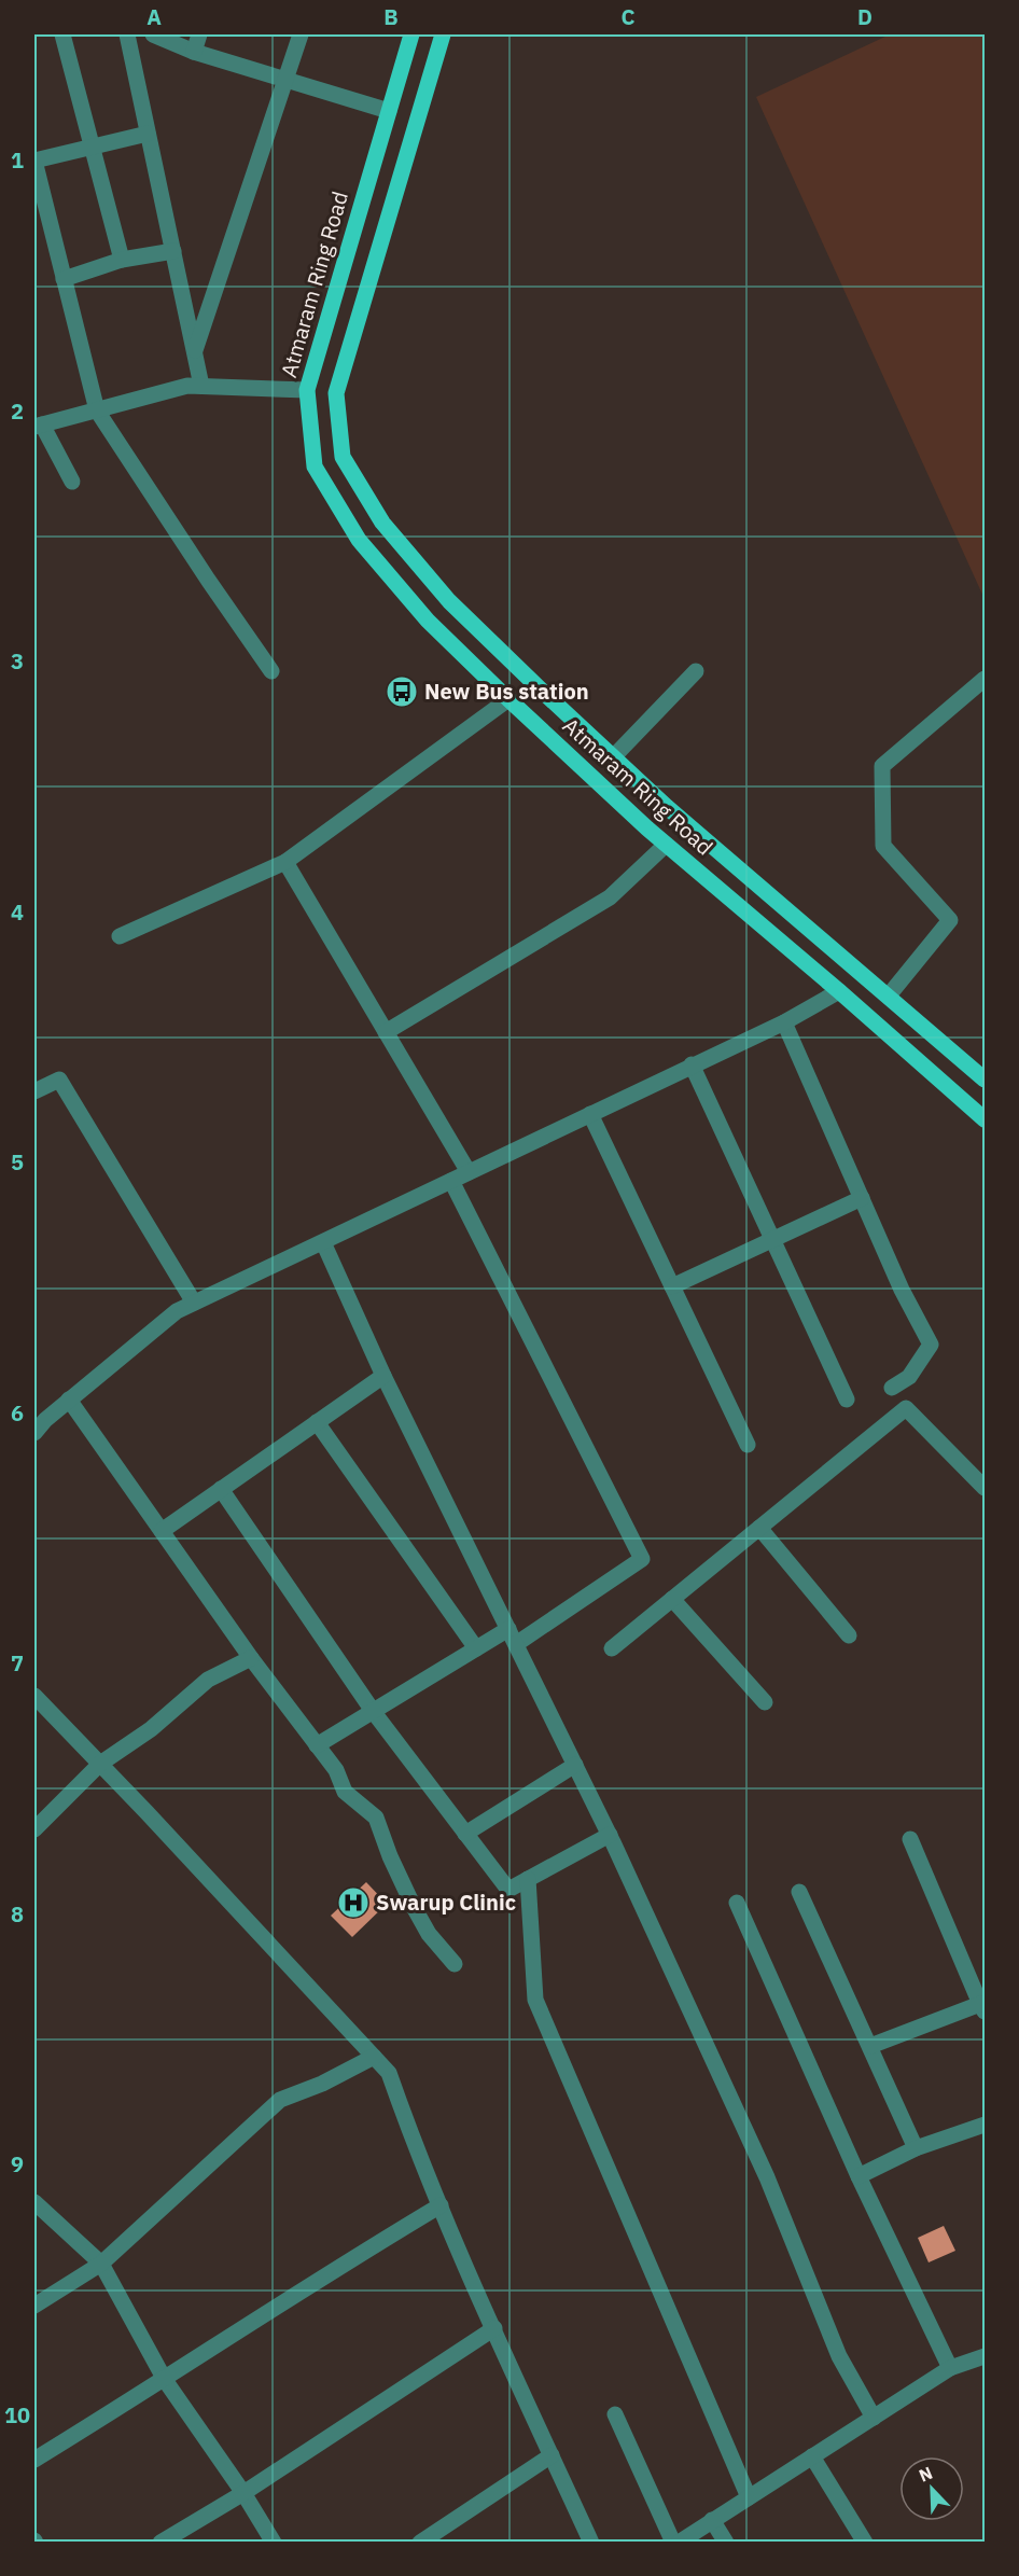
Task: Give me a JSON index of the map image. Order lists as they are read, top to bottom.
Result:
{
  "streets": {
    "main road": ["Atmaram Ring Road"]
  },
  "places": {
    "bus stop": ["New Bus station"],
    "hospital": ["Swarup Clinic"]
  },
  "north": "top left",
  "grid": {
    "columns": [
      "A",
      "B",
      "C",
      "D"
    ],
    "rows": [
      "1",
      "2",
      "3",
      "4",
      "5",
      "6",
      "7",
      "8",
      "9",
      "10"
    ]
  }
}
